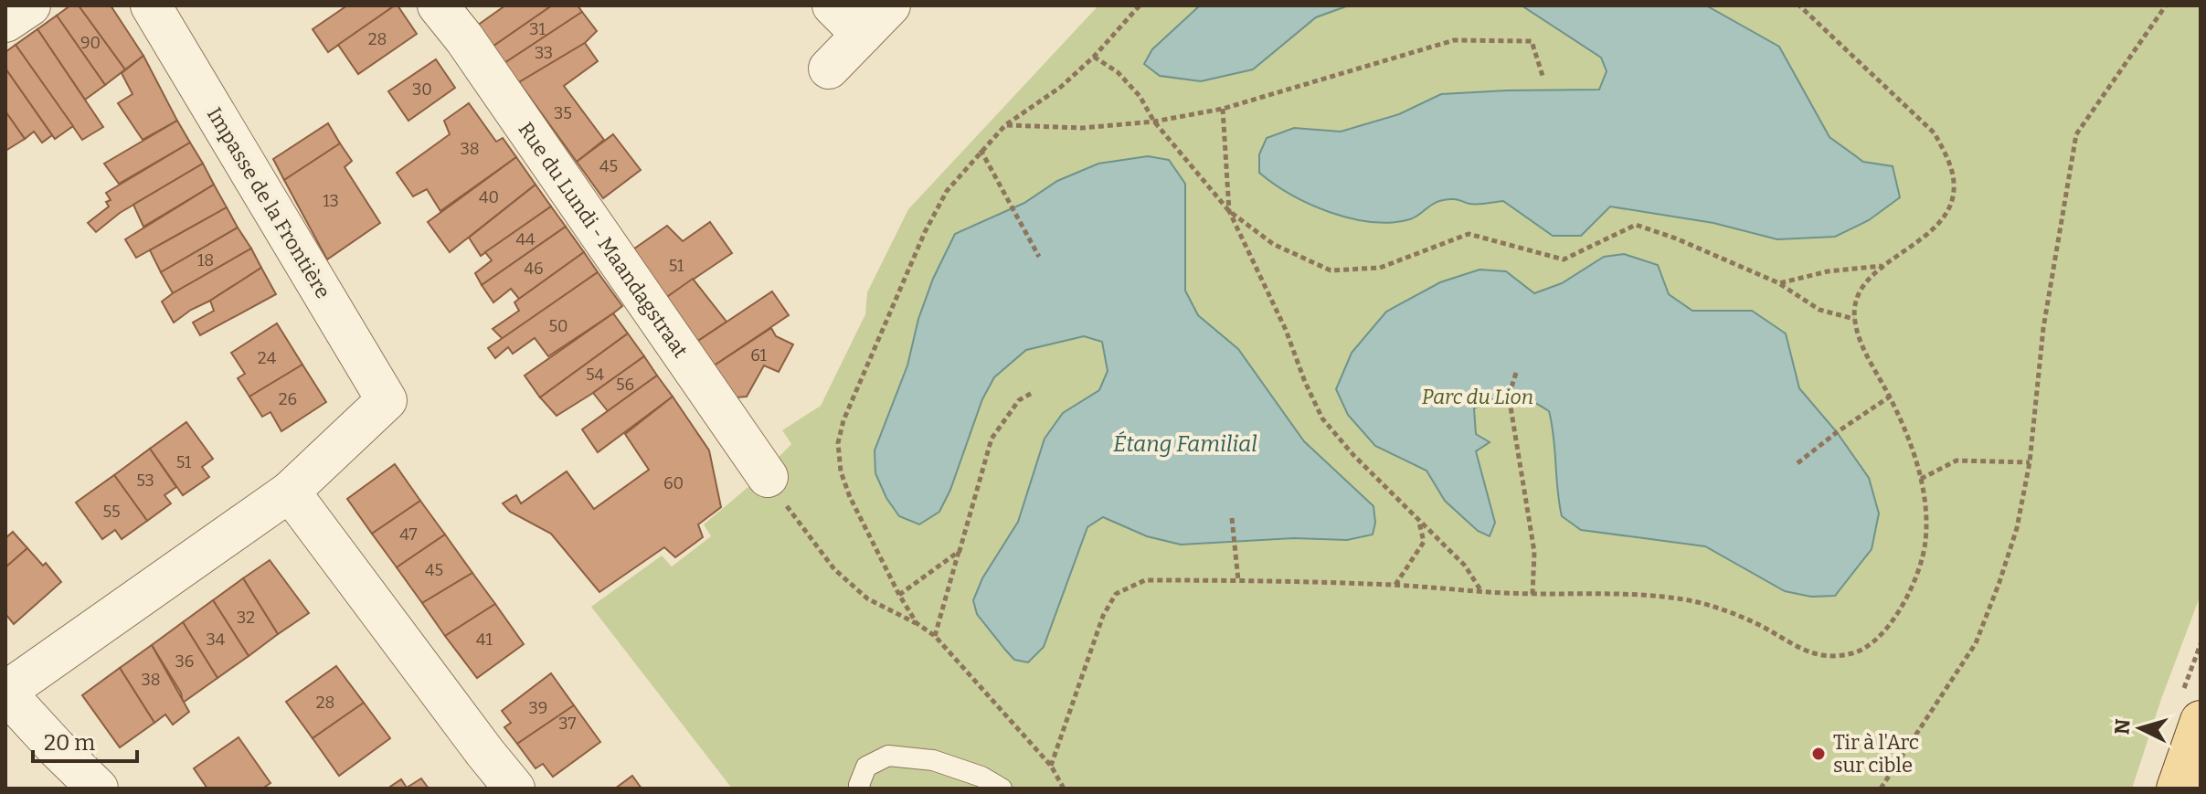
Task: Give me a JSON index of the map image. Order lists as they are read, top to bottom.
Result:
{
  "streets": {
    "street": ["Impasse de la Frontière", "Rue du Lundi - Maandagstraat"]
  },
  "water": ["Étang Familial"],
  "parks": ["Parc du Lion"],
  "places": ["Tir à l'Arc sur cible"],
  "house_numbers": [
    "31",
    "28",
    "90",
    "33",
    "30",
    "35",
    "38",
    "45",
    "40",
    "13",
    "44",
    "18",
    "51",
    "46",
    "50",
    "61",
    "24",
    "54",
    "56",
    "26",
    "51",
    "53",
    "60",
    "55",
    "47",
    "45",
    "32",
    "34",
    "41",
    "36",
    "38",
    "28",
    "39",
    "37"
  ],
  "scale_bar": "20 m",
  "north": "left"
}
